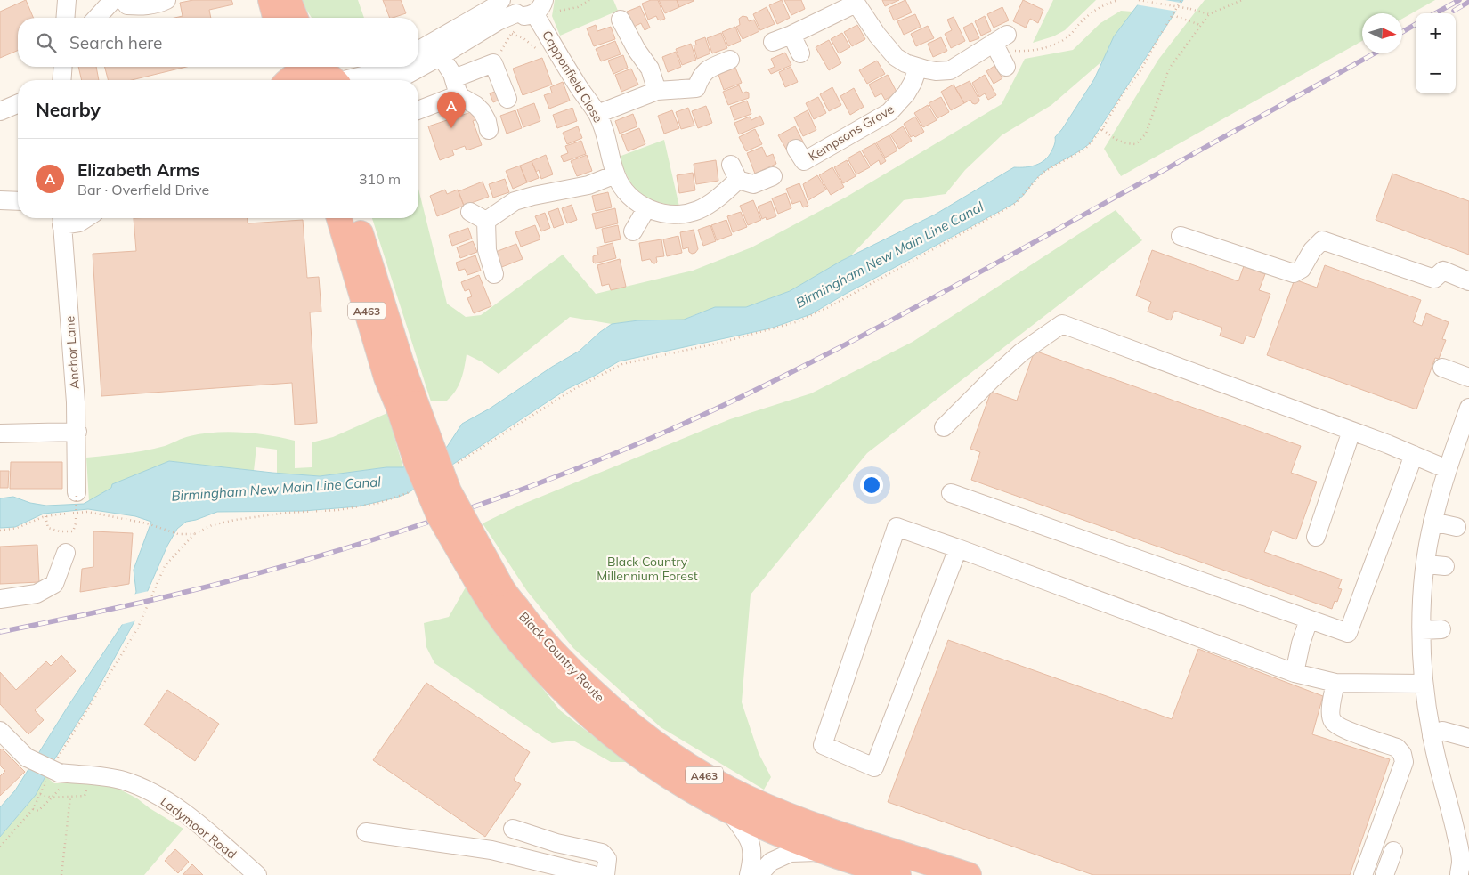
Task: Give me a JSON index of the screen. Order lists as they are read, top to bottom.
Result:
{
  "streets": {
    "highway": ["A463", "Black Country Route"],
    "street": [
      "Capponfield Close",
      "Kempsons Grove",
      "Anchor Lane",
      "Ladymoor Road"
    ]
  },
  "water": ["Birmingham New Main Line Canal"],
  "parks": ["Black Country Millennium Forest"],
  "north": "right",
  "page": {
    "map_buttons": ["+", "−"],
    "search": "Search here",
    "heading": "Nearby",
    "pins": "A",
    "list": [
      {
        "mark": "A",
        "name": "Elizabeth Arms",
        "note": "Bar · Overfield Drive",
        "value": "310 m"
      }
    ]
  }
}
